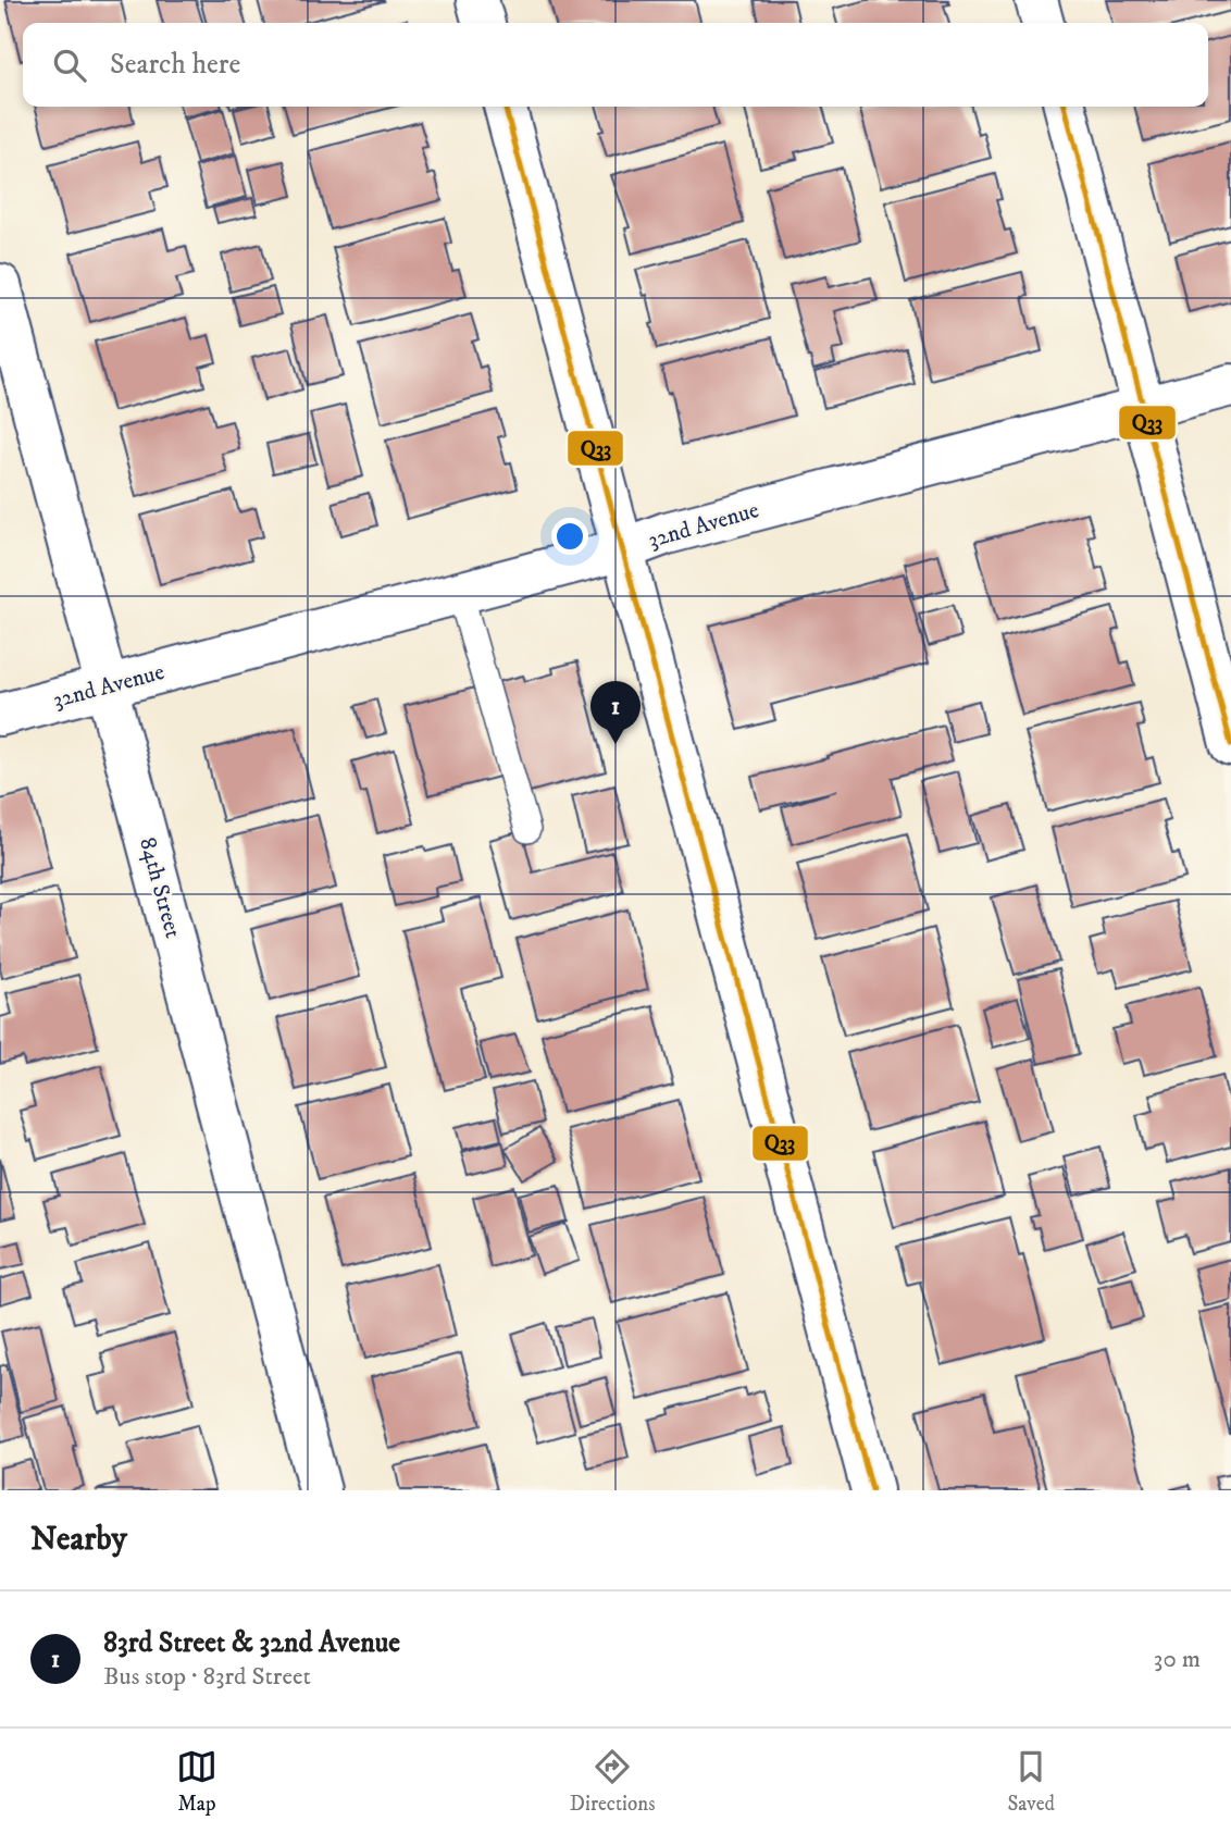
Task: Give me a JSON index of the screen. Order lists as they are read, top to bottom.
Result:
{
  "streets": {
    "street": ["32nd Avenue", "84th Street"]
  },
  "crossings": [
    ["32nd Avenue", "84th Street"]
  ],
  "lines": ["transit line Q33"],
  "page": {
    "search": "Search here",
    "pins": "1",
    "heading": "Nearby",
    "list": [
      {
        "mark": "1",
        "name": "83rd Street & 32nd Avenue",
        "note": "Bus stop · 83rd Street",
        "value": "30 m"
      }
    ],
    "nav": ["Map", "Directions", "Saved"]
  }
}
